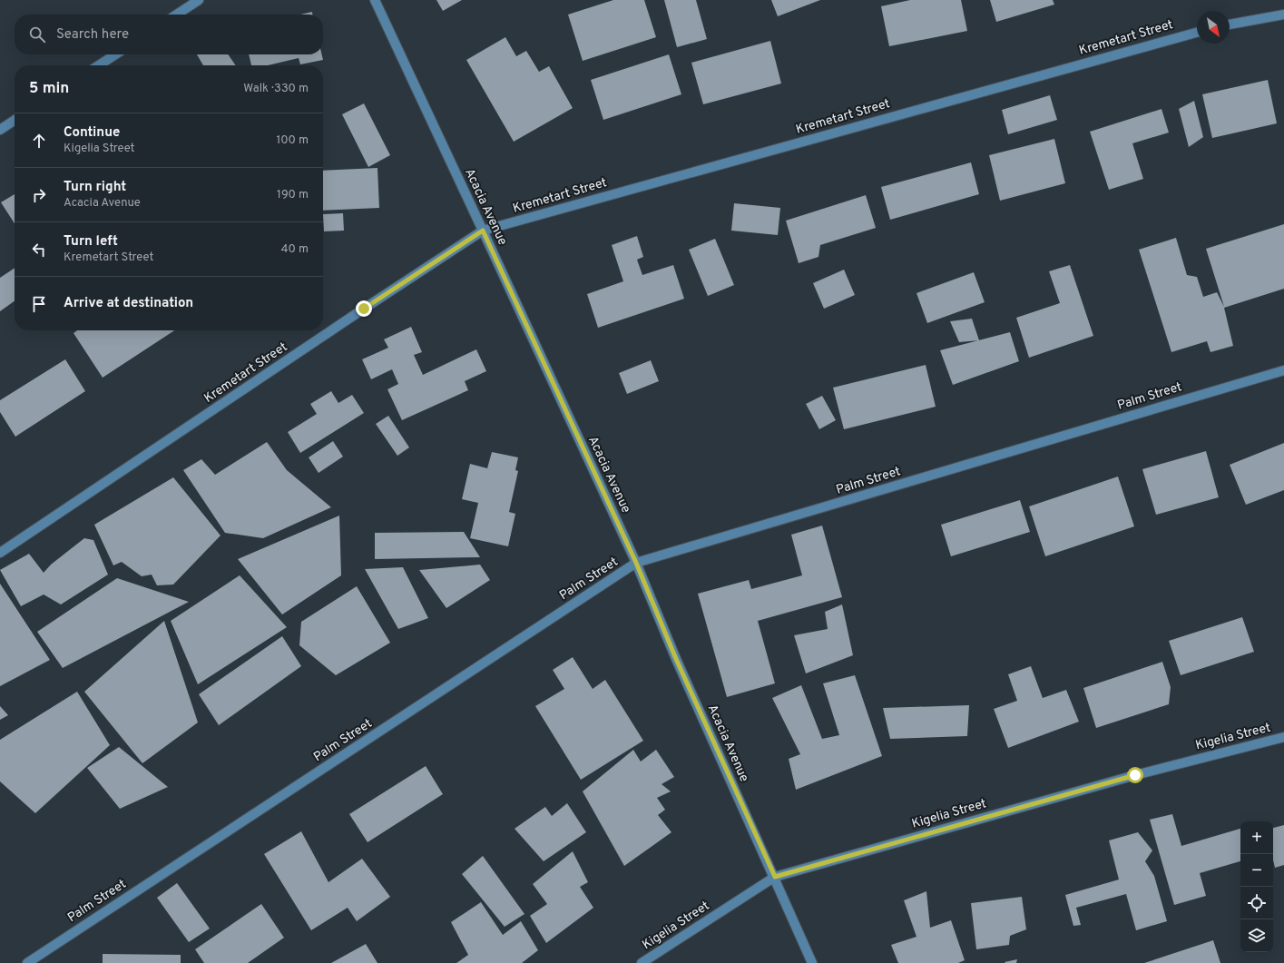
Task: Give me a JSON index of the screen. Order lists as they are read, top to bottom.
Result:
{
  "streets": {
    "street": [
      "Kremetart Street",
      "Acacia Avenue",
      "Palm Street",
      "Kigelia Street"
    ]
  },
  "crossings": [
    ["Kremetart Street", "Acacia Avenue"],
    ["Acacia Avenue", "Palm Street"],
    ["Acacia Avenue", "Kigelia Street"]
  ],
  "north": "bottom right",
  "page": {
    "search": "Search here",
    "heading": ["5 min", "Walk · 330 m"],
    "list": [
      ["Continue", "Kigelia Street", "100 m"],
      ["Turn right", "Acacia Avenue", "190 m"],
      ["Turn left", "Kremetart Street", "40 m"],
      "Arrive at destination"
    ],
    "map_buttons": ["+", "−"]
  }
}
